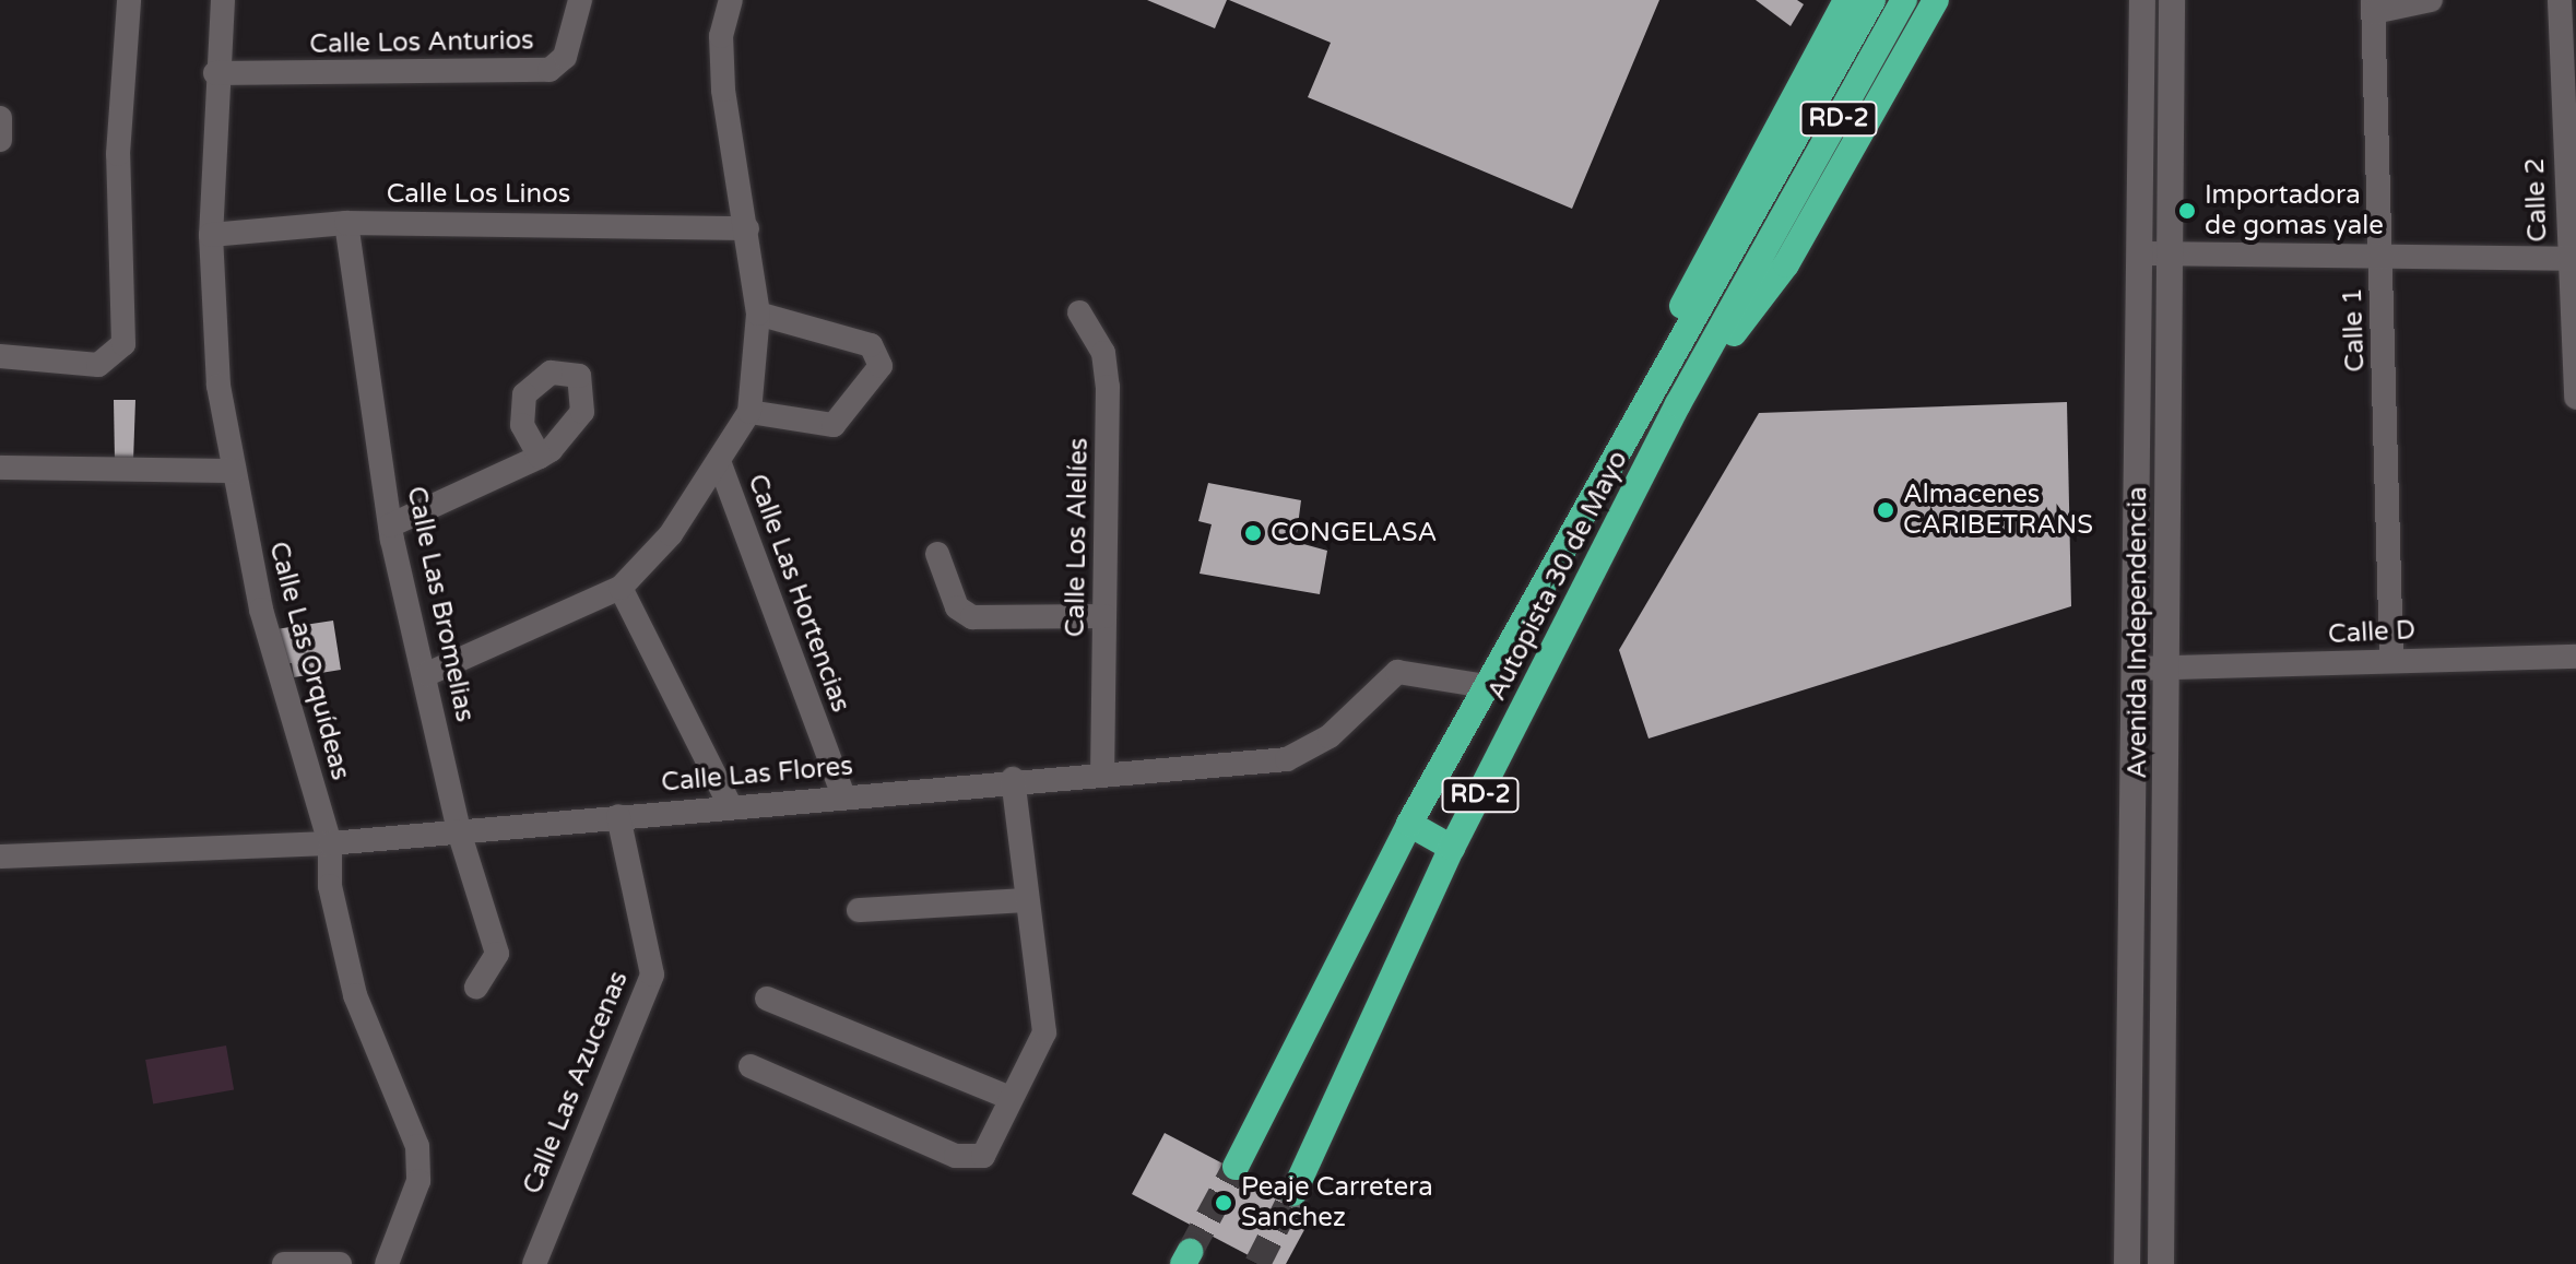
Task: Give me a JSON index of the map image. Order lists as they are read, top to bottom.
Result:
{
  "streets": {
    "highway": ["RD-2", "Autopista 30 de Mayo"],
    "street": [
      "Calle Los Anturios",
      "Calle Los Linos",
      "Calle 2",
      "Calle 1",
      "Calle Los Alelíes",
      "Calle Las Hortencias",
      "Calle Las Bromelias",
      "Avenida Independencia",
      "Calle D",
      "Calle Las Orquídeas",
      "Calle Las Flores",
      "Calle Las Azucenas"
    ]
  },
  "crossings": [
    ["Calle Los Anturios", "Calle Las Orquídeas"],
    ["Calle Los Linos", "Calle Las Bromelias"],
    ["Calle Los Linos", "Calle Las Orquídeas"],
    ["Calle 1", "Calle D"],
    ["Calle Los Alelíes", "Calle Las Flores"],
    ["Autopista 30 de Mayo", "Calle Las Flores"],
    ["Calle Las Hortencias", "Calle Las Flores"],
    ["Calle Las Bromelias", "Calle Las Flores"],
    ["Avenida Independencia", "Calle D"],
    ["Calle Las Orquídeas", "Calle Las Flores"],
    ["Calle Las Flores", "Calle Las Azucenas"]
  ],
  "places": [
    "Importadora de gomas yale",
    "Almacenes CARIBETRANS",
    "CONGELASA",
    "Peaje Carretera Sanchez"
  ]
}
